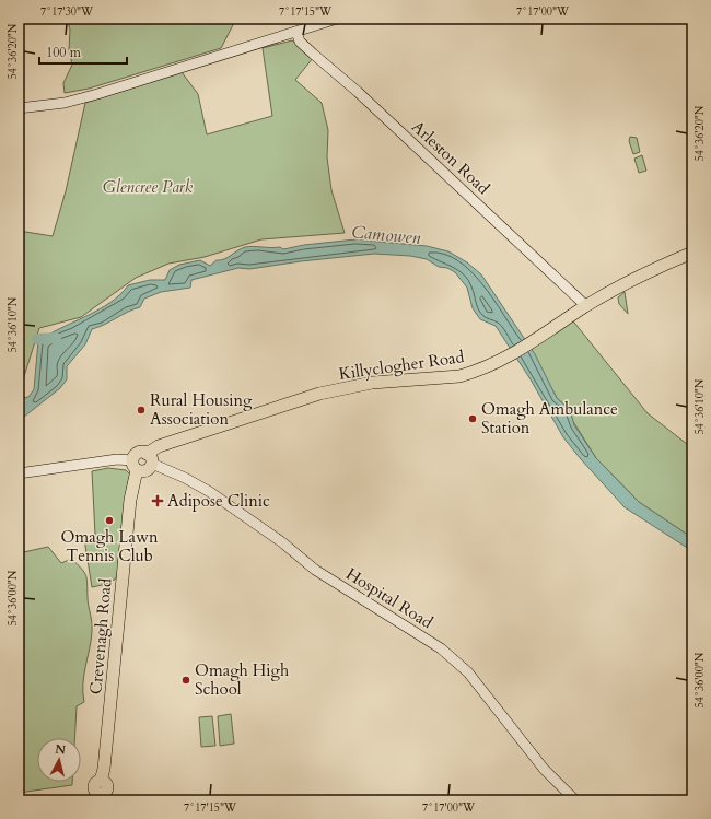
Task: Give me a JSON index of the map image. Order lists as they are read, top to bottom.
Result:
{
  "streets": {
    "highway": ["Killyclogher Road", "Crevenagh Road"],
    "street": ["Arleston Road", "Hospital Road"]
  },
  "crossings": [
    ["Arleston Road", "Killyclogher Road"],
    ["Killyclogher Road", "Hospital Road"]
  ],
  "water": ["Camowen"],
  "parks": ["Glencree Park"],
  "places": {
    "other": [
      "Rural Housing Association",
      "Omagh Ambulance Station",
      "Omagh Lawn Tennis Club",
      "Omagh High School"
    ],
    "health": ["Adipose Clinic"]
  },
  "scale_bar": "100 m",
  "north": "top",
  "coordinates": [
    "7°17'30\"W",
    "7°17'15\"W",
    "7°17'00\"W",
    "54°36'20\"N",
    "54°36'10\"N",
    "54°36'00\"N"
  ]
}
